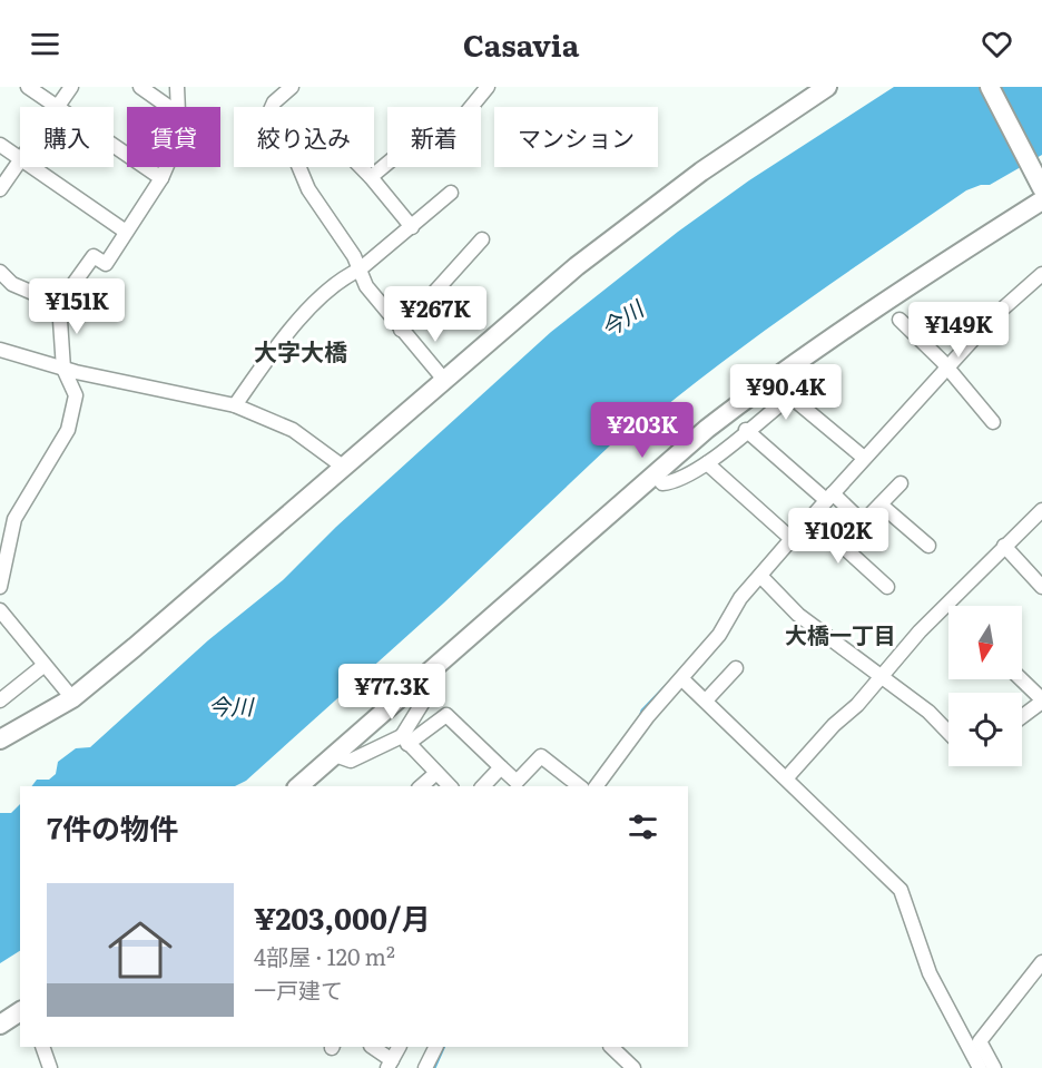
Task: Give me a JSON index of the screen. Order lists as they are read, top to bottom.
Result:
{
  "districts": ["大字大橋", "大橋一丁目"],
  "water": ["今川"],
  "north": "bottom",
  "page": {
    "header": "Casavia",
    "chip": [
      "購入",
      "賃貸",
      "絞り込み",
      "新着",
      "マンション"
    ],
    "price": [
      "¥151K",
      "¥267K",
      "¥149K",
      "¥90.4K",
      "¥203K",
      "¥102K",
      "¥77.3K"
    ],
    "heading": "7件の物件",
    "list": [
      {
        "name": "¥203,000/月",
        "note": "4部屋 · 120 m² · 一戸建て"
      }
    ]
  }
}
